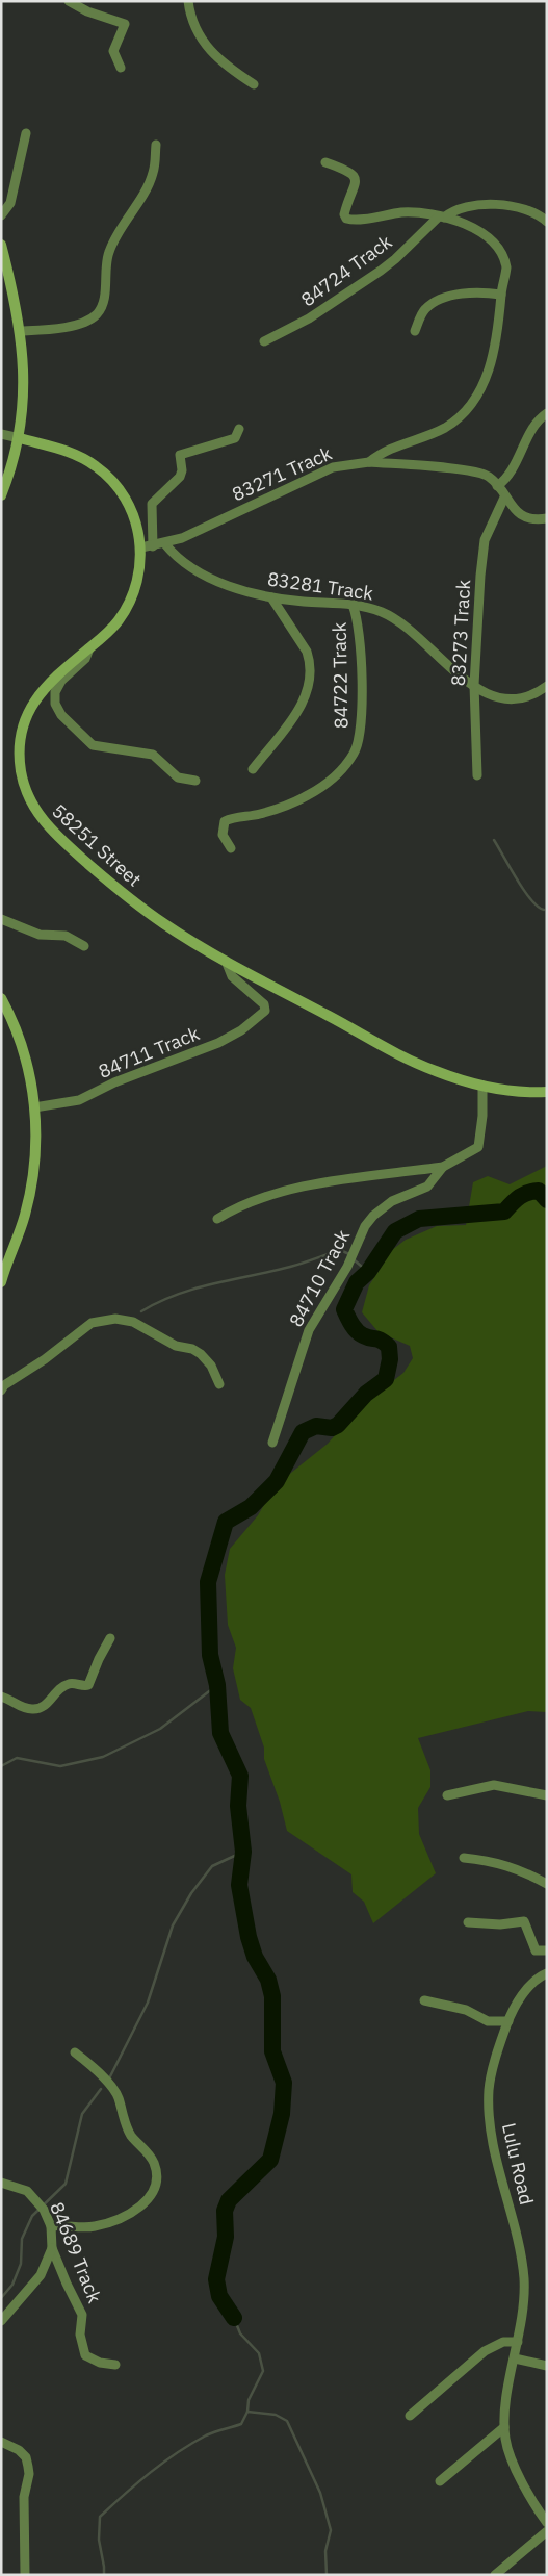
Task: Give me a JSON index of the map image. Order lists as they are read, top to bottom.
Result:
{
  "streets": {
    "street": [
      "84724 Track",
      "83271 Track",
      "83281 Track",
      "83273 Track",
      "84722 Track",
      "58251 Street",
      "84711 Track",
      "84710 Track",
      "Lulu Road",
      "84689 Track"
    ]
  },
  "crossings": [
    ["83271 Track", "83281 Track"],
    ["83271 Track", "83273 Track"],
    ["83271 Track", "58251 Street"],
    ["83281 Track", "83273 Track"],
    ["83281 Track", "84722 Track"],
    ["58251 Street", "84711 Track"]
  ]
}
